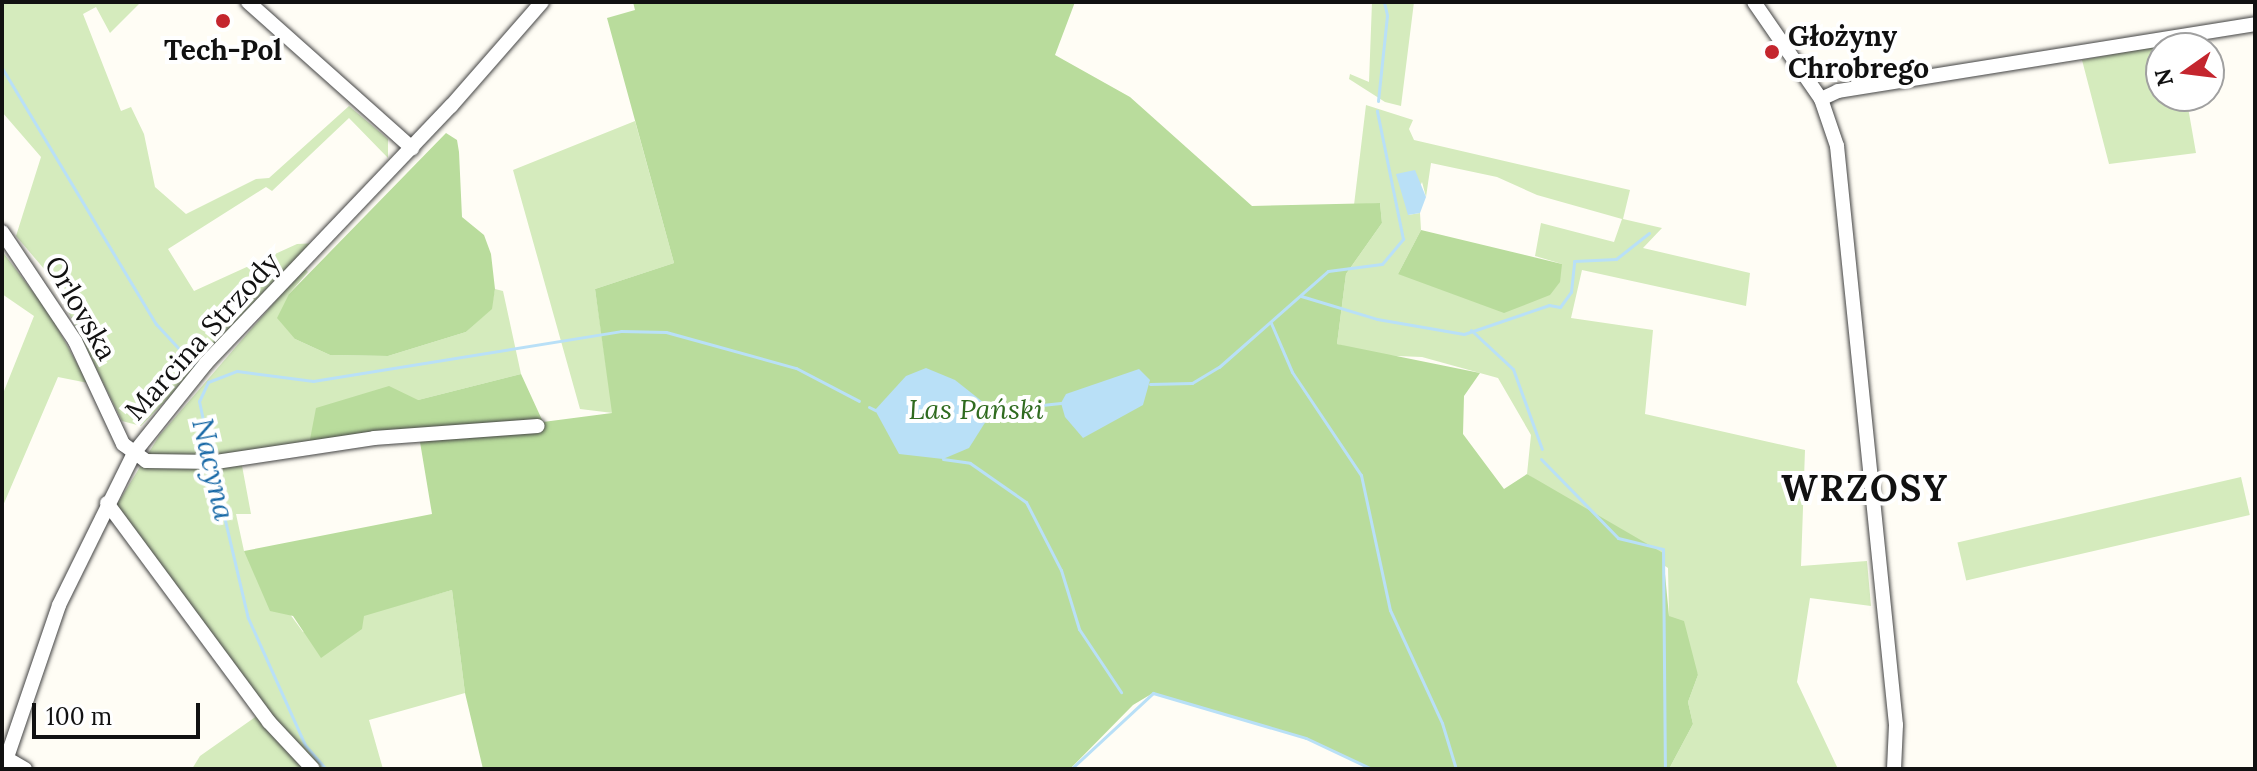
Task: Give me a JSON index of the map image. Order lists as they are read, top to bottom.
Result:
{
  "streets": {
    "street": ["Orlovska", "Marcina Strzody"]
  },
  "crossings": [
    ["Orlovska", "Marcina Strzody"]
  ],
  "districts": ["WRZOSY"],
  "water": ["Nacyna"],
  "parks": ["Las Pański"],
  "places": ["Tech-Pol", "Głożyny Chrobrego"],
  "scale_bar": "100 m",
  "north": "left"
}
